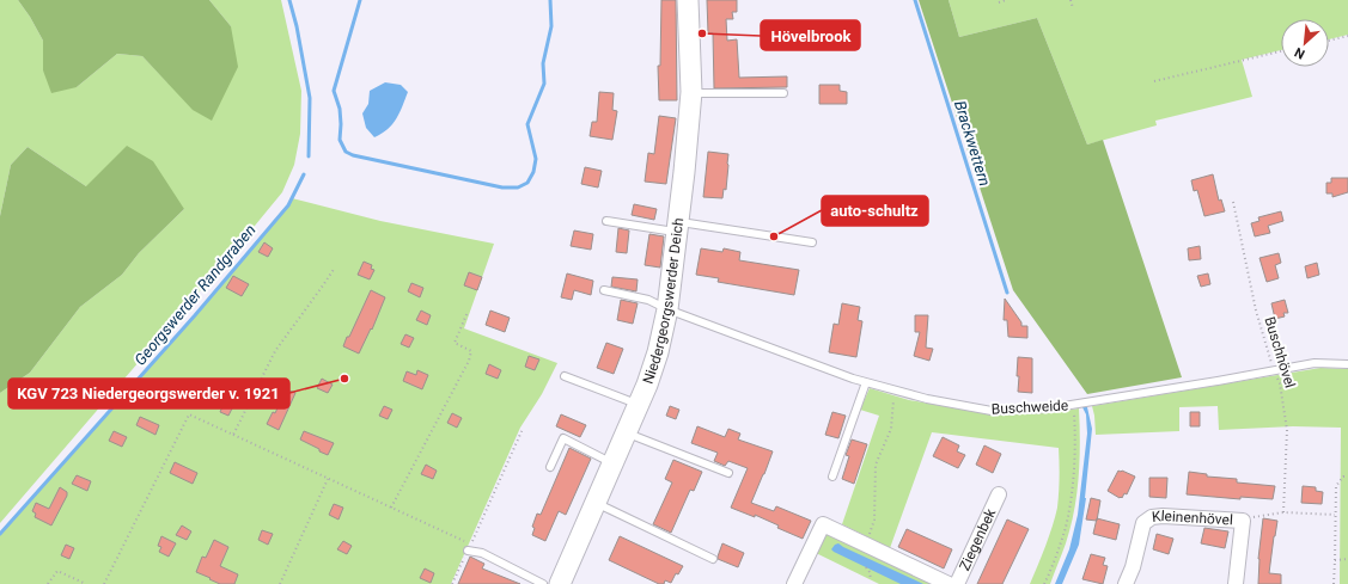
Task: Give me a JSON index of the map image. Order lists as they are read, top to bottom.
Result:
{
  "streets": {
    "street": ["Niedergeorgswerder Deich", "Kleinenhövel", "Ziegenbek"],
    "lane": ["Buschweide"],
    "path": ["Buschhövel"]
  },
  "crossings": [
    ["Niedergeorgswerder Deich", "Buschweide"],
    ["Buschhövel", "Buschweide"]
  ],
  "water": ["Brackwettern", "Georgswerder Randgraben"],
  "places": ["Hövelbrook", "auto-schultz", "KGV 723 Niedergeorgswerder v. 1921"],
  "north": "bottom left"
}
